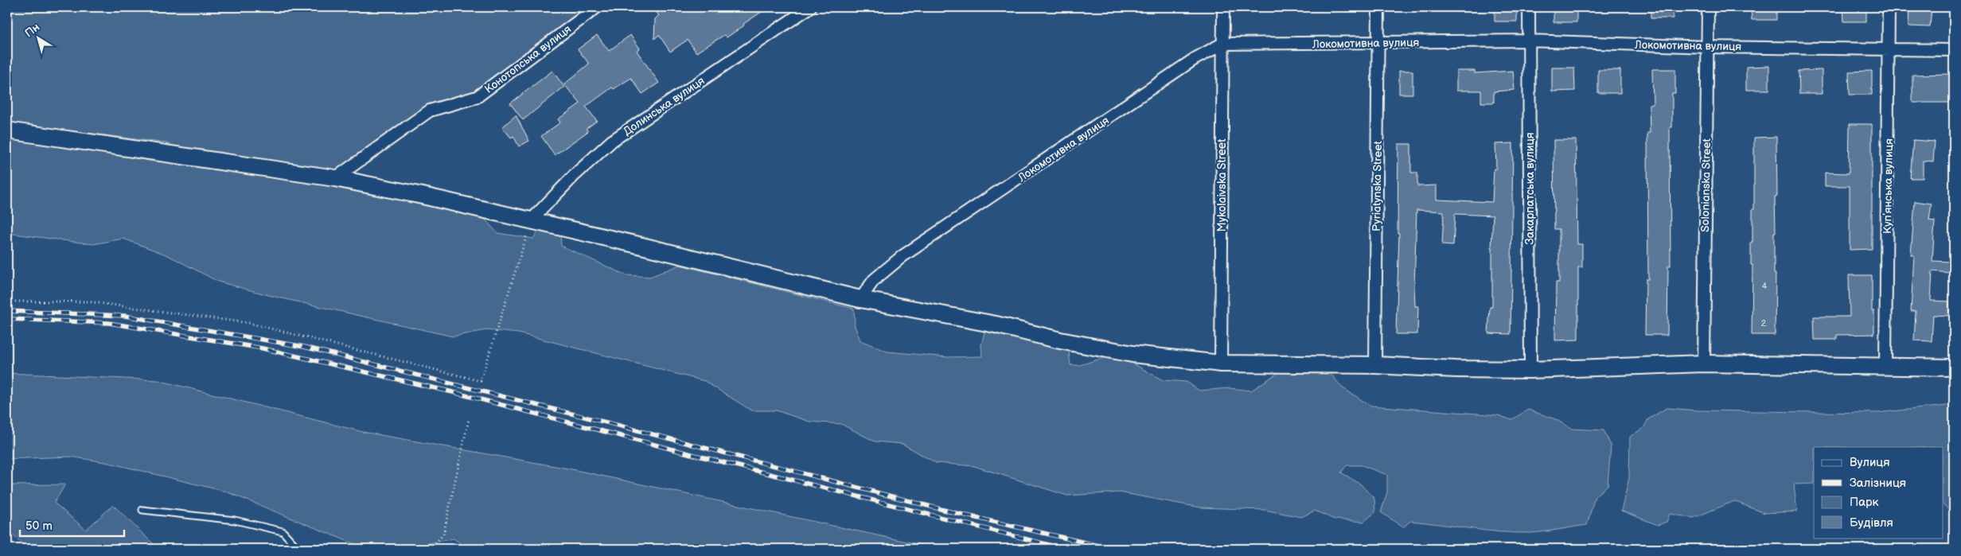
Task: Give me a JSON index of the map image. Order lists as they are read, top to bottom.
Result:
{
  "streets": {
    "street": [
      "Локомотивна вулиця",
      "Конотопська вулиця",
      "Долинська вулиця",
      "Mykolaivska Street",
      "Solonianska Street",
      "Pyriatynska Street",
      "Купʼянська вулиця",
      "Закарпатська вулиця"
    ]
  },
  "crossings": [
    ["Локомотивна вулиця", "Mykolaivska Street"],
    ["Локомотивна вулиця", "Solonianska Street"],
    ["Локомотивна вулиця", "Pyriatynska Street"],
    ["Локомотивна вулиця", "Купʼянська вулиця"],
    ["Локомотивна вулиця", "Закарпатська вулиця"]
  ],
  "house_numbers": ["4", "2"],
  "legend": [
    "Вулиця",
    "Залізниця",
    "Парк",
    "Будівля"
  ],
  "scale_bar": "50 m",
  "north": "top left"
}
